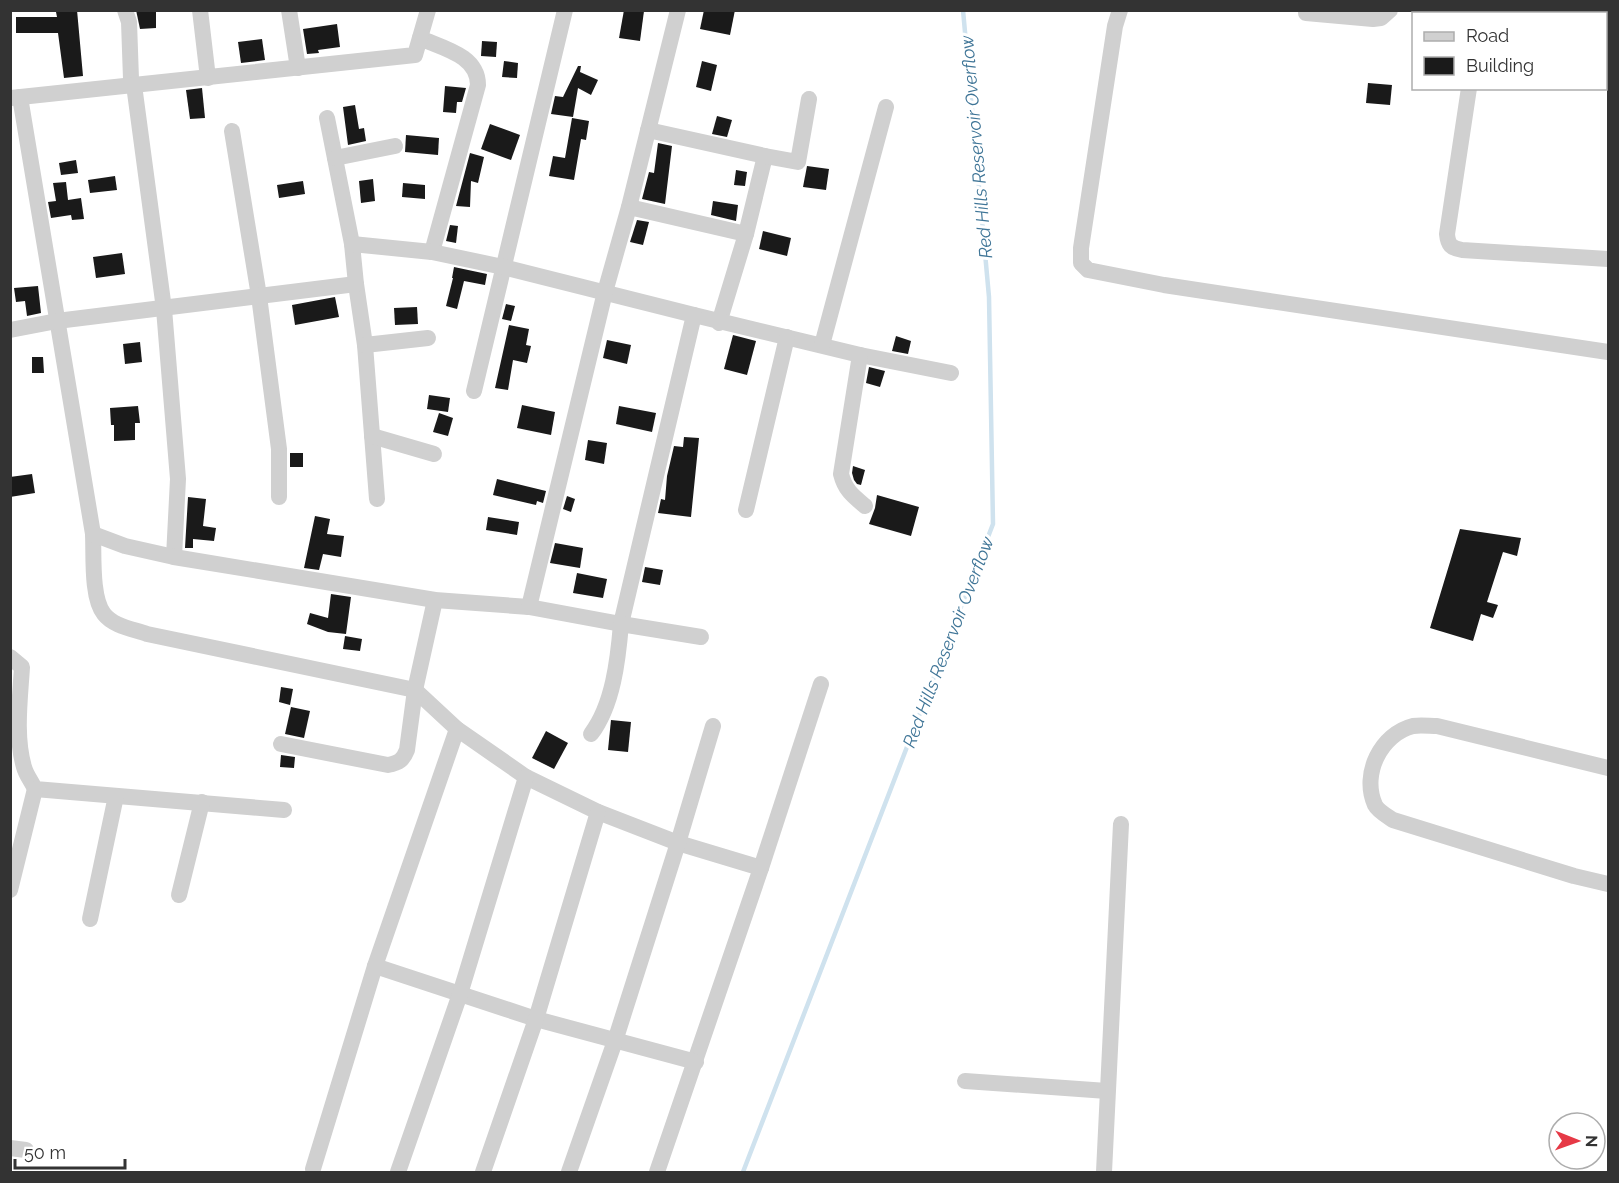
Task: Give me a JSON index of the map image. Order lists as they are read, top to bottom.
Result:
{
  "water": ["Red Hills Reservoir Overflow"],
  "legend": ["Road", "Building"],
  "scale_bar": "50 m",
  "north": "right"
}
